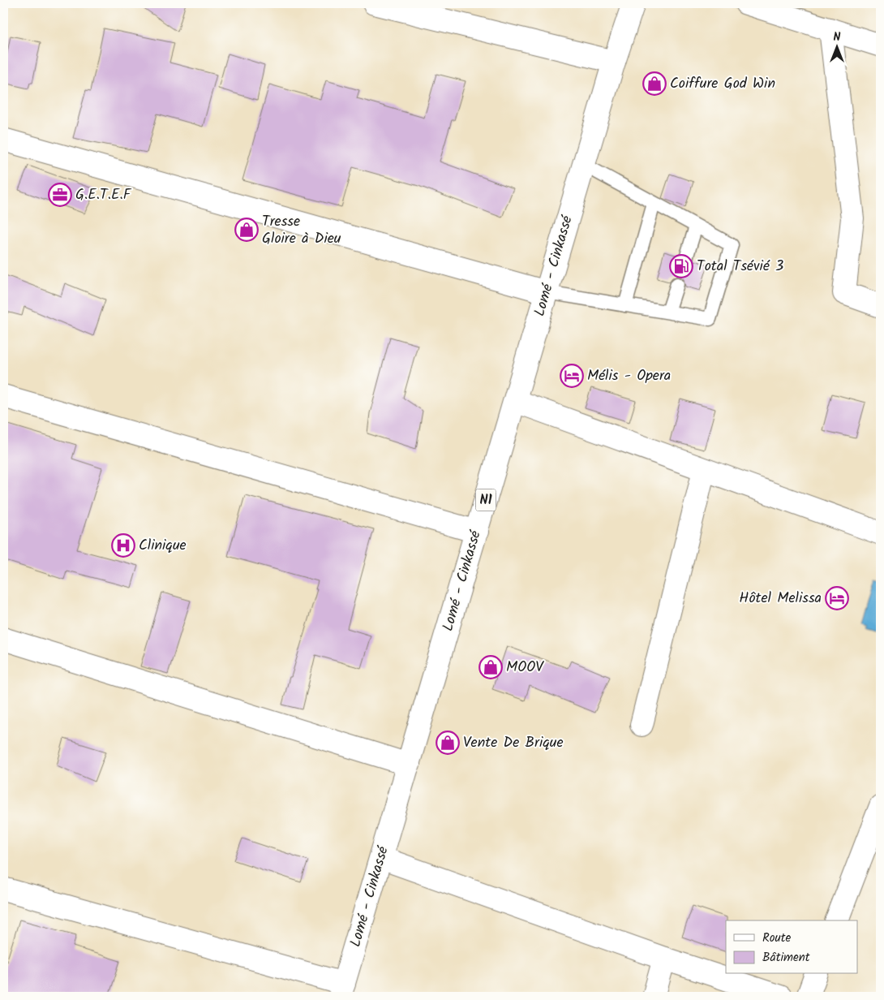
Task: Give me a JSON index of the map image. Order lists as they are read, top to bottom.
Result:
{
  "streets": {
    "main road": ["Lomé - Cinkassé", "N1"]
  },
  "places": {
    "shop": [
      "Coiffure God Win",
      "Tresse Gloire à Dieu",
      "MOOV",
      "Vente De Brique"
    ],
    "office": ["G.E.T.E.F"],
    "fuel station": ["Total Tsévié 3"],
    "hotel": ["Mélis - Opera", "Hôtel Melissa"],
    "hospital": ["Clinique"]
  },
  "legend": ["Route", "Bâtiment"],
  "north": "top"
}
